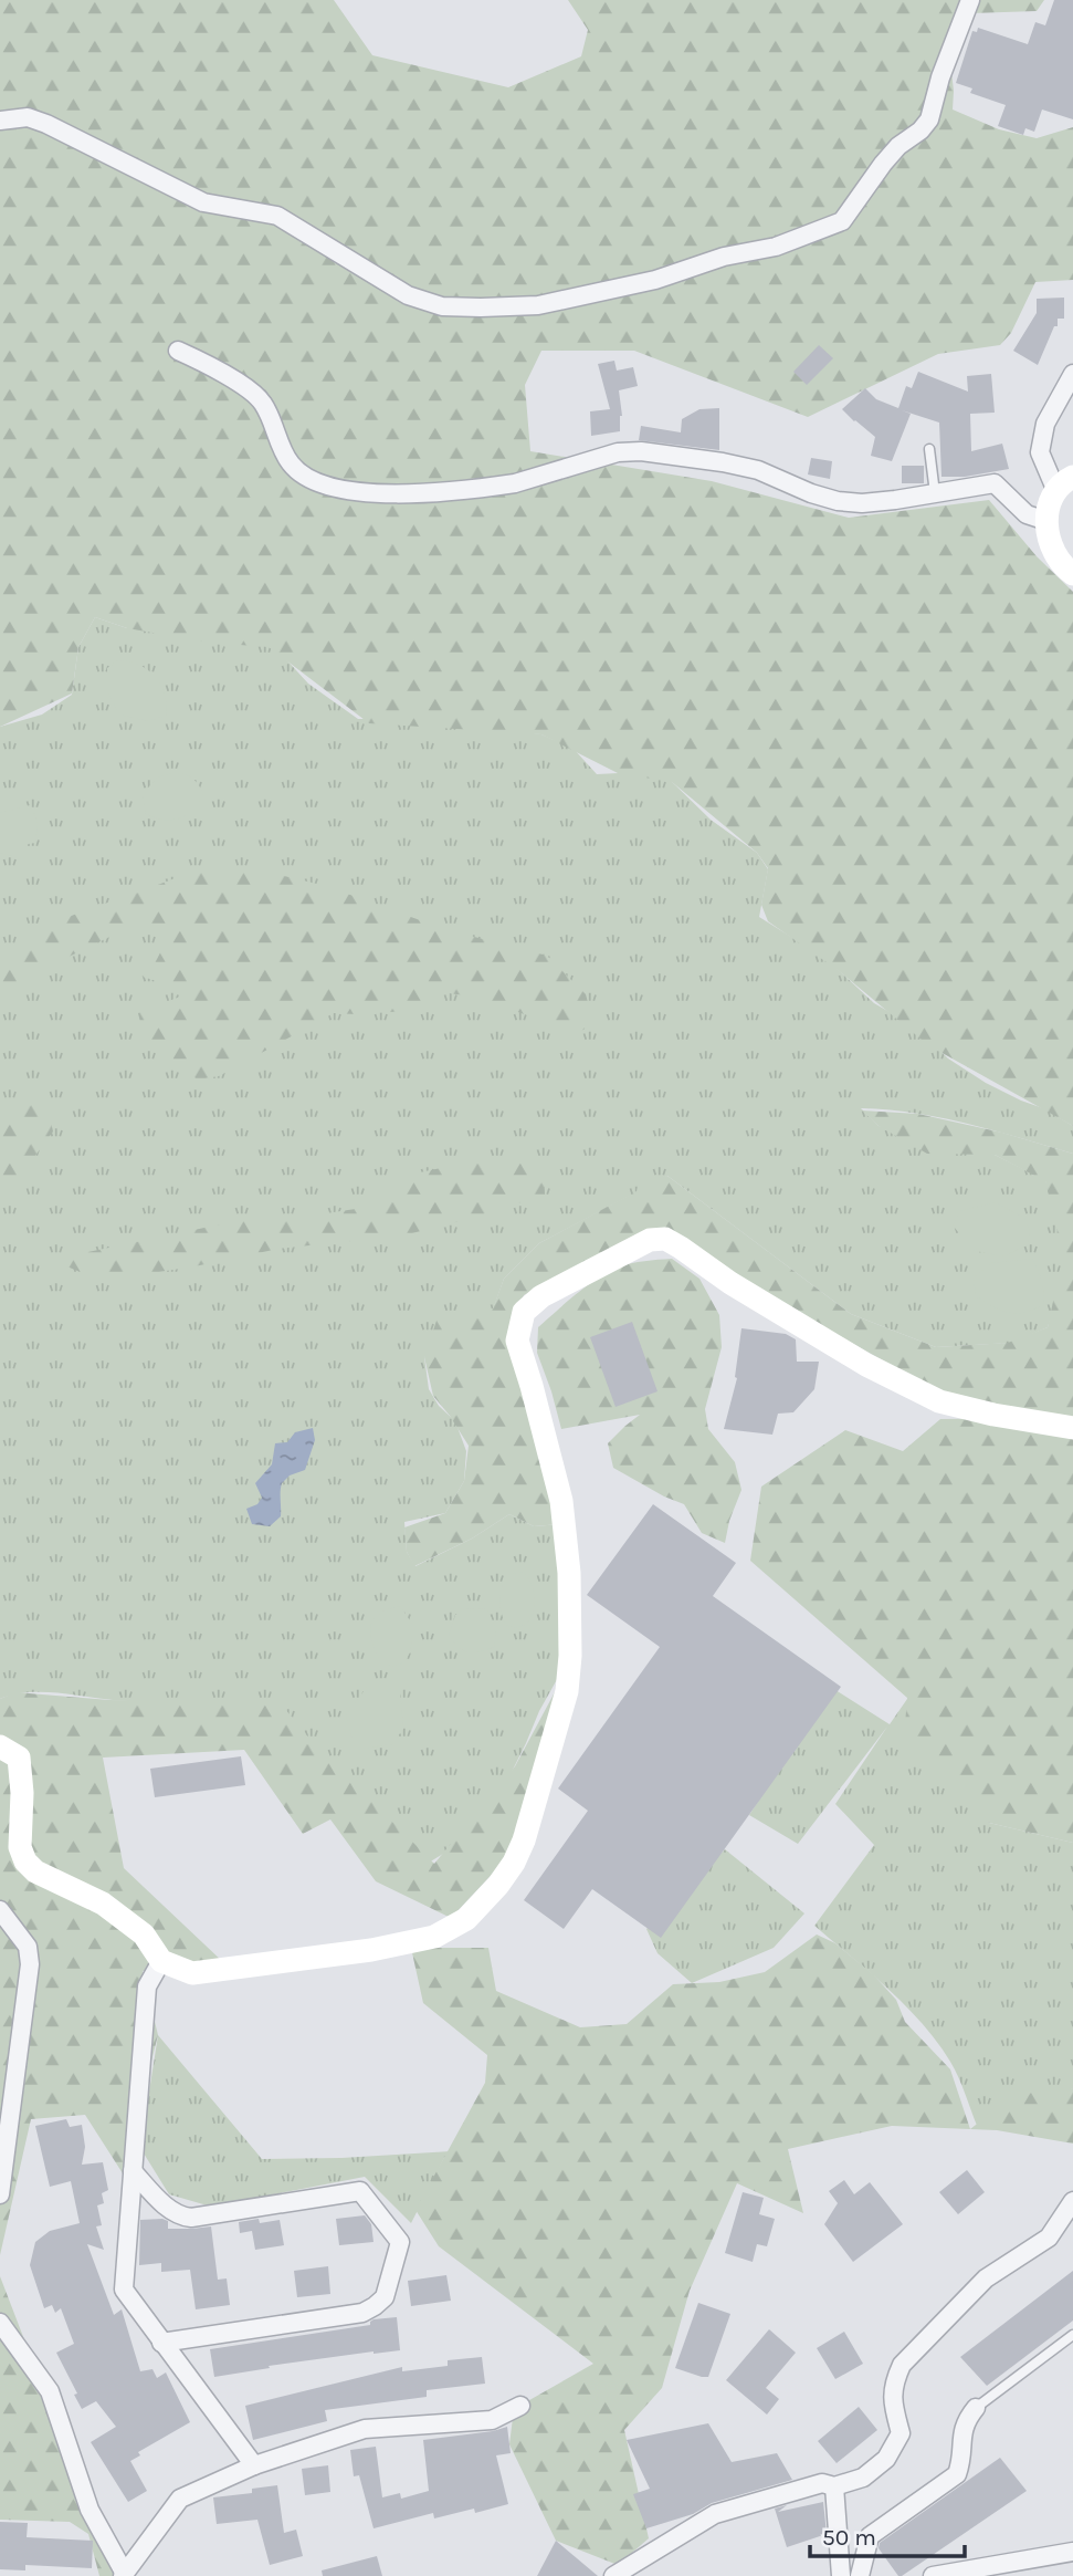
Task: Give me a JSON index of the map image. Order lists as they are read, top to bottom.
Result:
{
  "scale_bar": "50 m"
}
